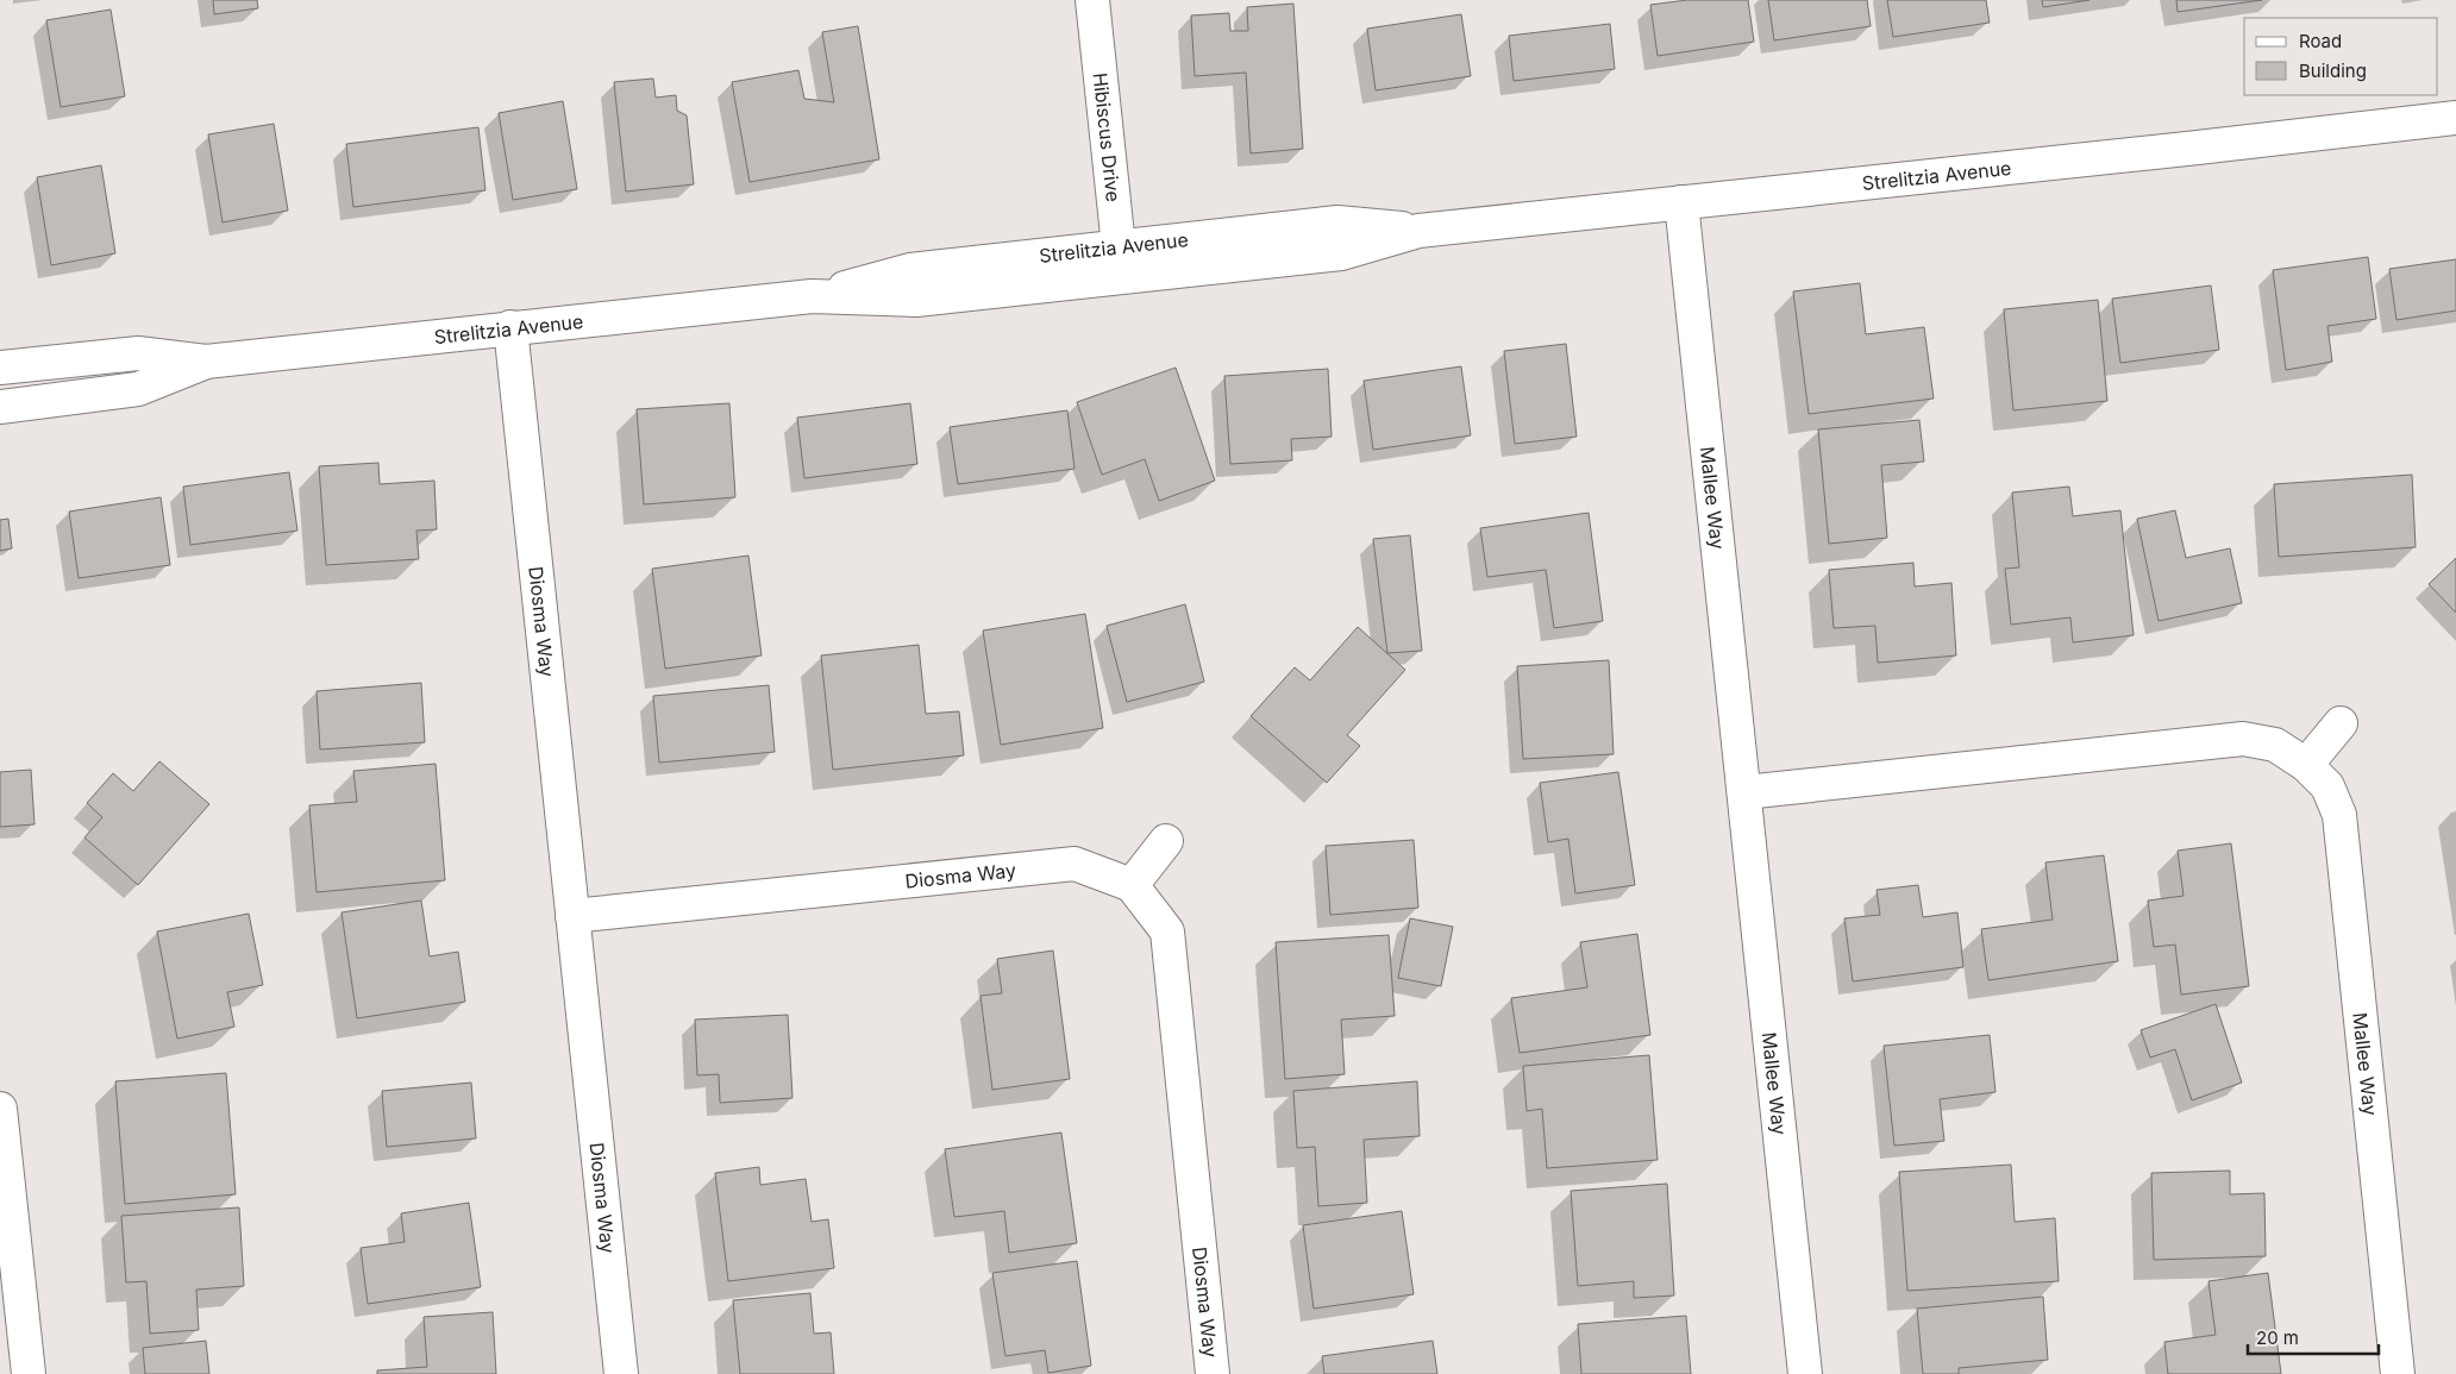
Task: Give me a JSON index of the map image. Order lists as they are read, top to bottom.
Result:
{
  "streets": {
    "street": [
      "Hibiscus Drive",
      "Strelitzia Avenue",
      "Mallee Way",
      "Diosma Way"
    ]
  },
  "crossings": [
    ["Hibiscus Drive", "Strelitzia Avenue"],
    ["Strelitzia Avenue", "Mallee Way"],
    ["Strelitzia Avenue", "Diosma Way"]
  ],
  "legend": ["Road", "Building"],
  "scale_bar": "20 m"
}
